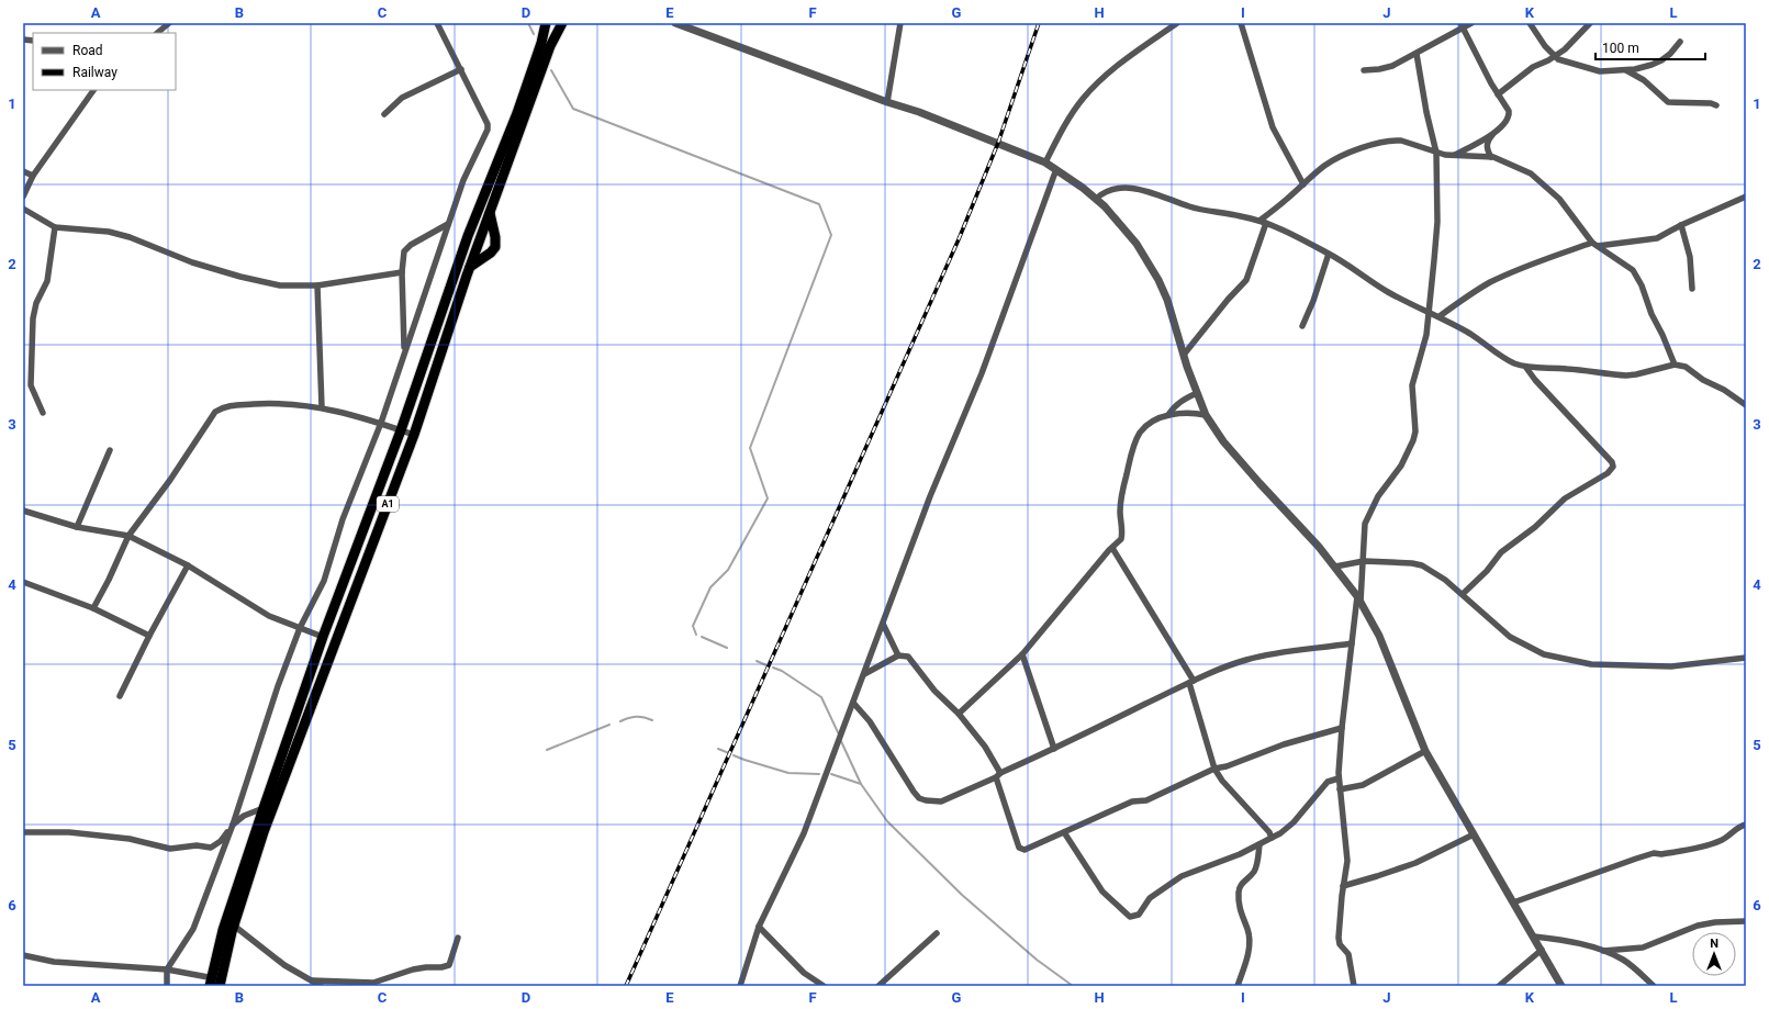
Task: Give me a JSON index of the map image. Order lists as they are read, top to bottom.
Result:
{
  "streets": {
    "highway": ["A1"]
  },
  "legend": ["Road", "Railway"],
  "scale_bar": "100 m",
  "north": "top",
  "grid": {
    "columns": [
      "A",
      "B",
      "C",
      "D",
      "E",
      "F",
      "G",
      "H",
      "I",
      "J",
      "K",
      "L"
    ],
    "rows": [
      "1",
      "2",
      "3",
      "4",
      "5",
      "6"
    ]
  }
}
